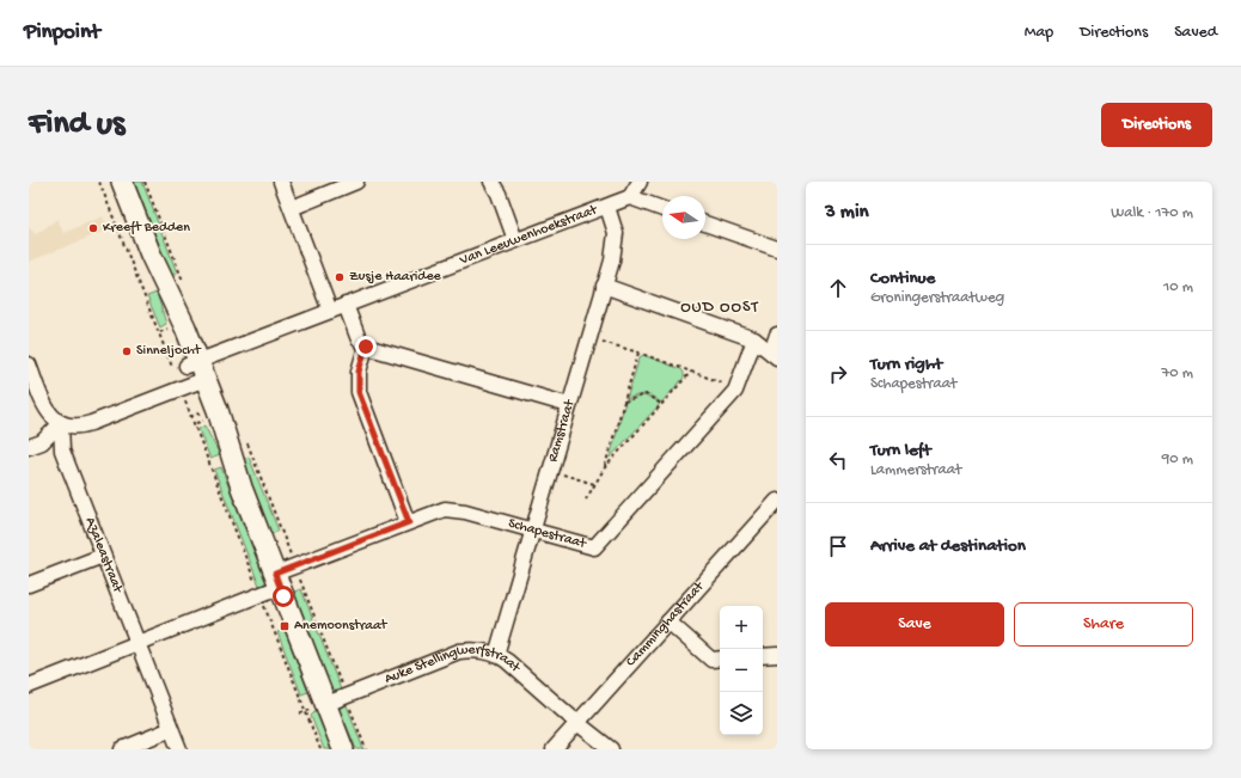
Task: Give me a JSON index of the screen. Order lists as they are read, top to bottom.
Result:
{
  "streets": {
    "street": [
      "Van Leeuwenhoekstraat",
      "Ramstraat",
      "Schapestraat",
      "Azaleastraat",
      "Camminghastraat",
      "Auke Stellingwerfstraat"
    ]
  },
  "crossings": [
    ["Van Leeuwenhoekstraat", "Ramstraat"],
    ["Van Leeuwenhoekstraat", "Azaleastraat"],
    ["Ramstraat", "Schapestraat"],
    ["Ramstraat", "Auke Stellingwerfstraat"],
    ["Camminghastraat", "Auke Stellingwerfstraat"]
  ],
  "districts": ["OUD OOST"],
  "places": {
    "other": ["Kreeft Bedden", "Zusje Haaridee", "Sinneljocht"],
    "transit": ["Anemoonstraat"]
  },
  "north": "left",
  "page": {
    "header": "Pinpoint",
    "nav": ["Map", "Directions", "Saved"],
    "buttons": [
      "Directions",
      ["Save", "Share"]
    ],
    "title": "Find us",
    "heading": ["3 min", "Walk · 170 m"],
    "list": [
      ["Continue", "Groningerstraatweg", "10 m"],
      ["Turn right", "Schapestraat", "70 m"],
      ["Turn left", "Lammerstraat", "90 m"],
      "Arrive at destination"
    ],
    "map_buttons": ["+", "−"]
  }
}
